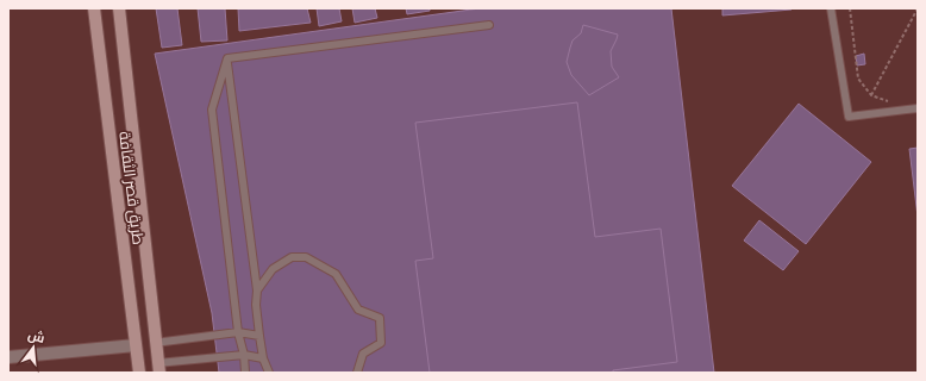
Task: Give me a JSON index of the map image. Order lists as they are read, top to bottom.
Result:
{
  "streets": {
    "street": ["طريق قصر الثقافة"]
  },
  "north": "top"
}
